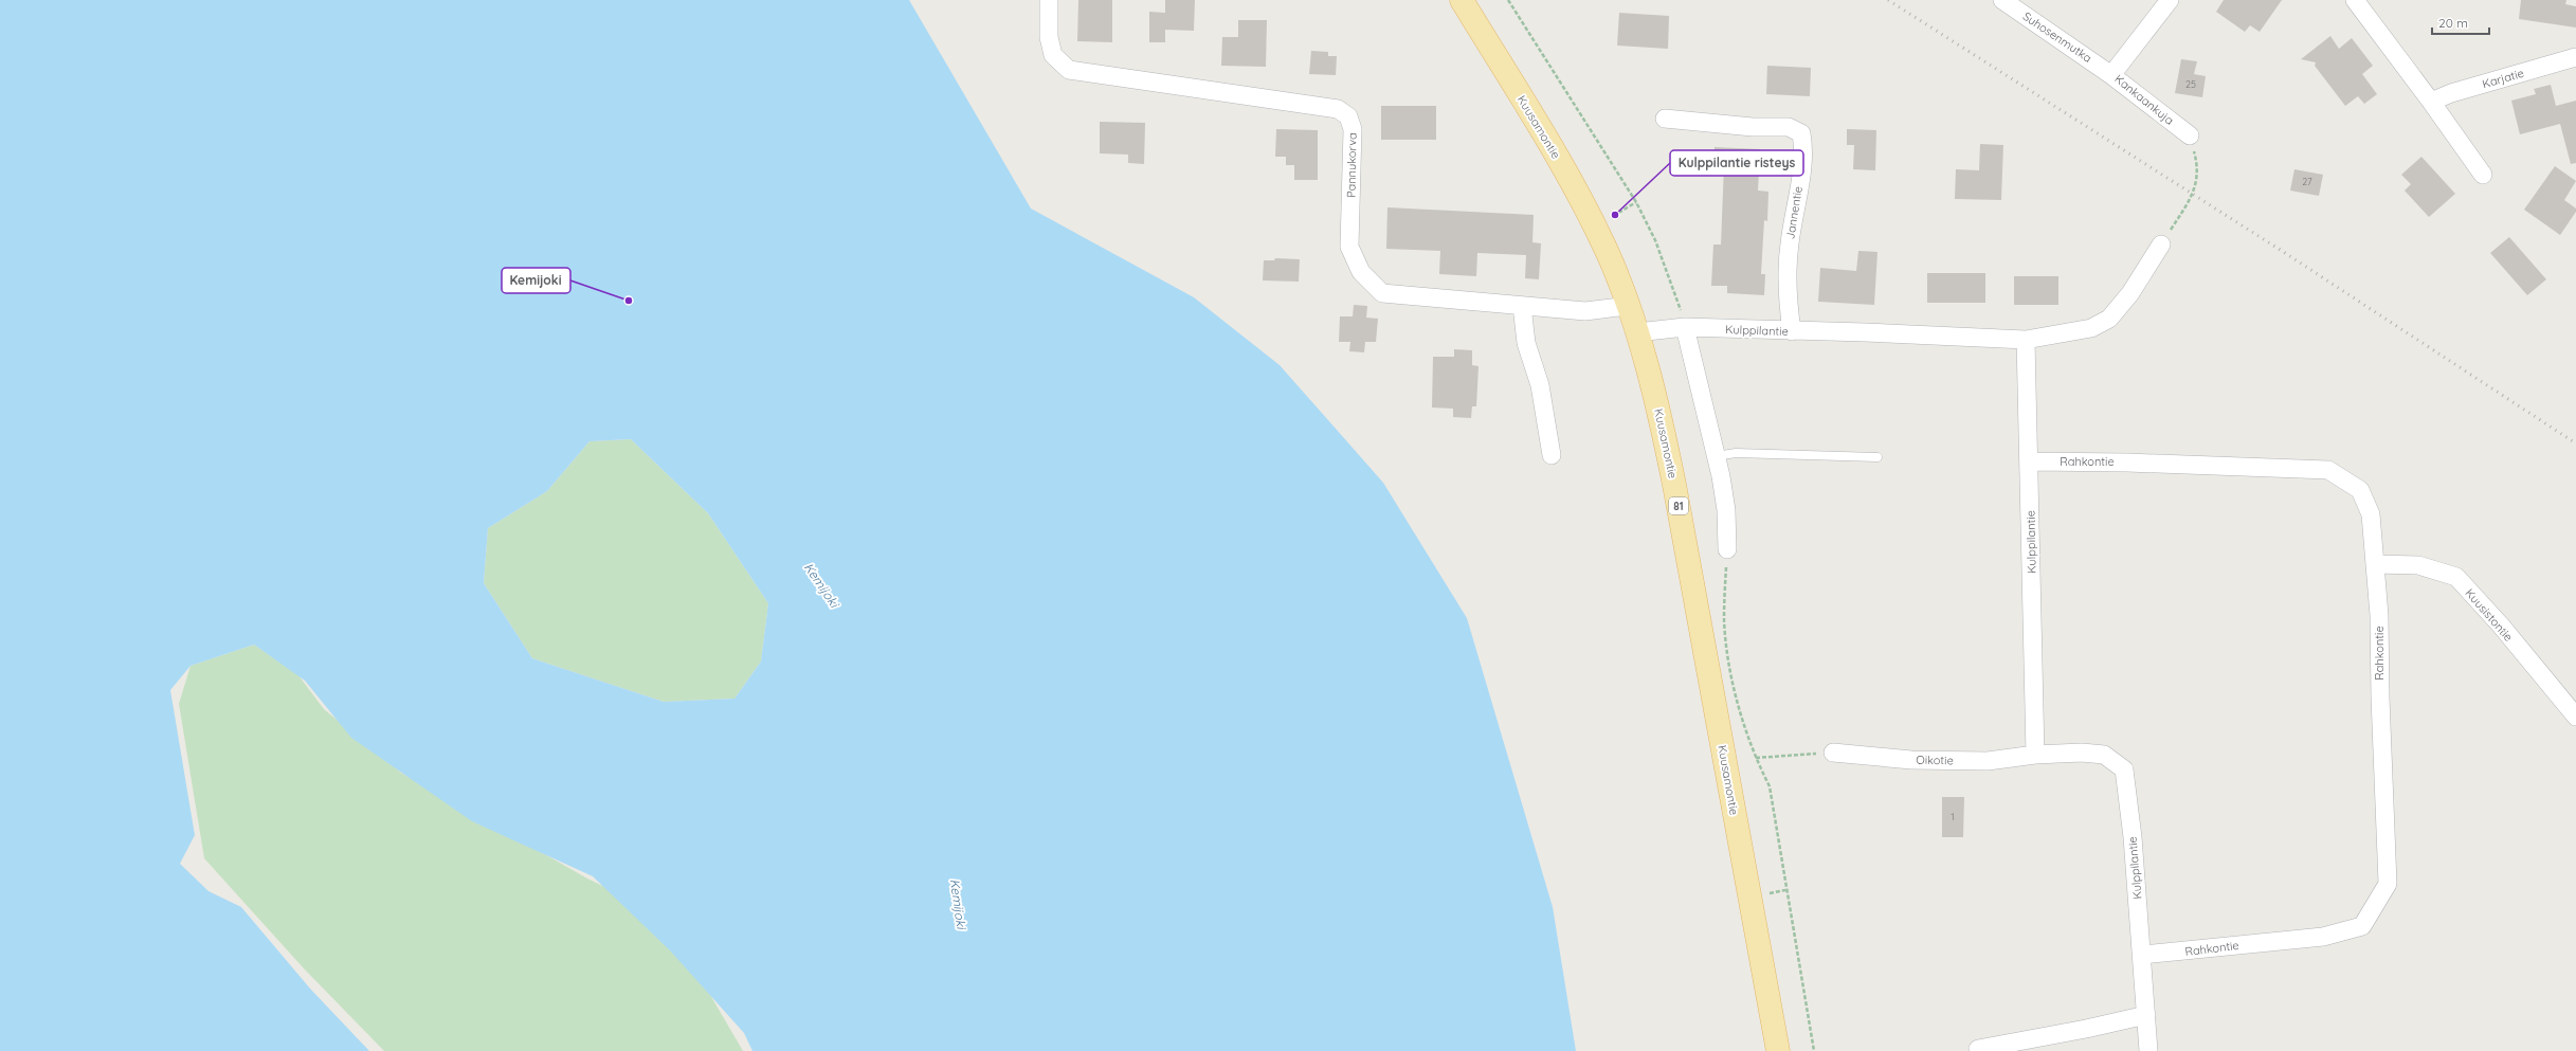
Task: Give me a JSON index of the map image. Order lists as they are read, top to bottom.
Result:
{
  "streets": {
    "main road": ["Kuusamontie", "81"],
    "street": [
      "Suhosenmutka",
      "Karjatie",
      "Kankaankuja",
      "Pannukorva",
      "Jannentie",
      "Kulppilantie",
      "Rahkontie",
      "Kuusistontie",
      "Oikotie"
    ]
  },
  "crossings": [
    ["Suhosenmutka", "Kankaankuja"],
    ["Kuusamontie", "Pannukorva"],
    ["Kuusamontie", "Kulppilantie"],
    ["Jannentie", "Kulppilantie"],
    ["Kulppilantie", "Rahkontie"],
    ["Kulppilantie", "Oikotie"],
    ["Rahkontie", "Kuusistontie"]
  ],
  "water": ["Kemijoki"],
  "places": ["Kulppilantie risteys", "Kemijoki"],
  "house_numbers": ["25", "27", "1"],
  "scale_bar": "20 m"
}
